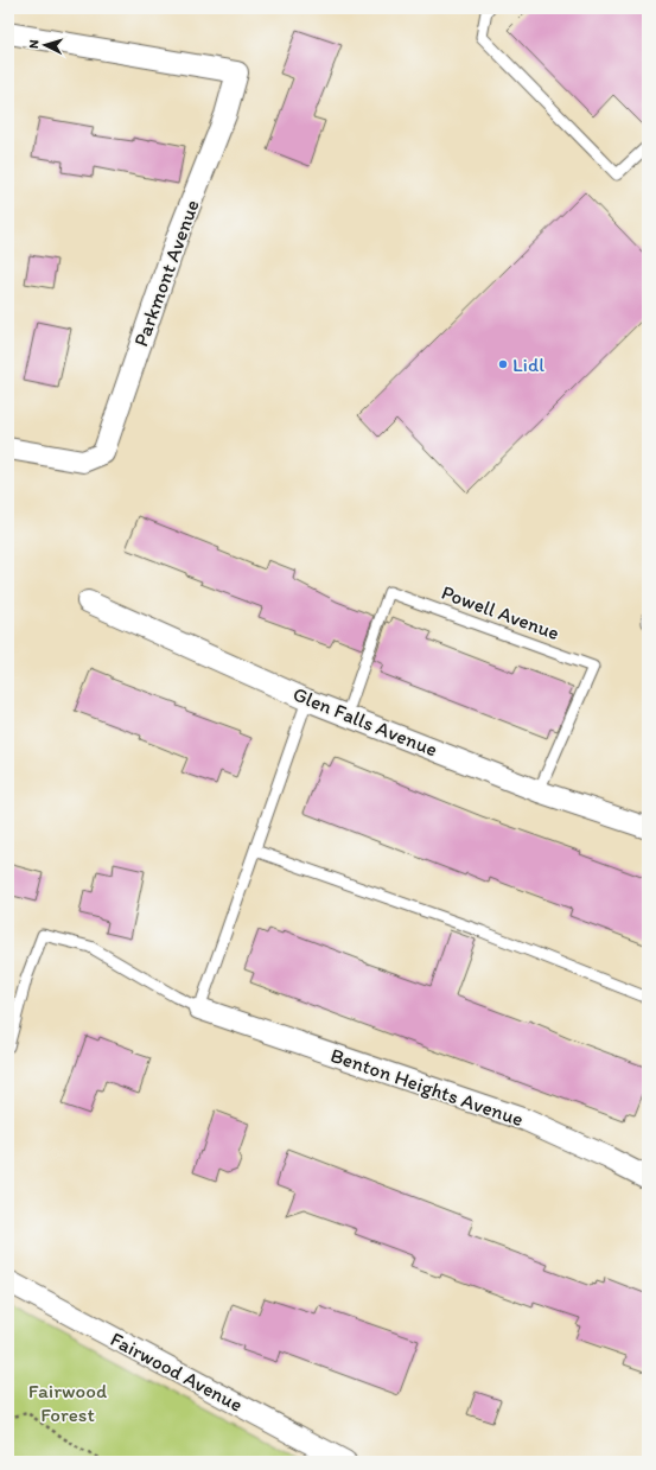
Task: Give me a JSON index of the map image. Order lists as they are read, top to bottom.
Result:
{
  "streets": {
    "street": [
      "Parkmont Avenue",
      "Glen Falls Avenue",
      "Benton Heights Avenue",
      "Fairwood Avenue"
    ],
    "lane": ["Powell Avenue"]
  },
  "crossings": [
    ["Powell Avenue", "Glen Falls Avenue"]
  ],
  "parks": ["Fairwood Forest"],
  "places": ["Lidl"],
  "north": "left"
}
